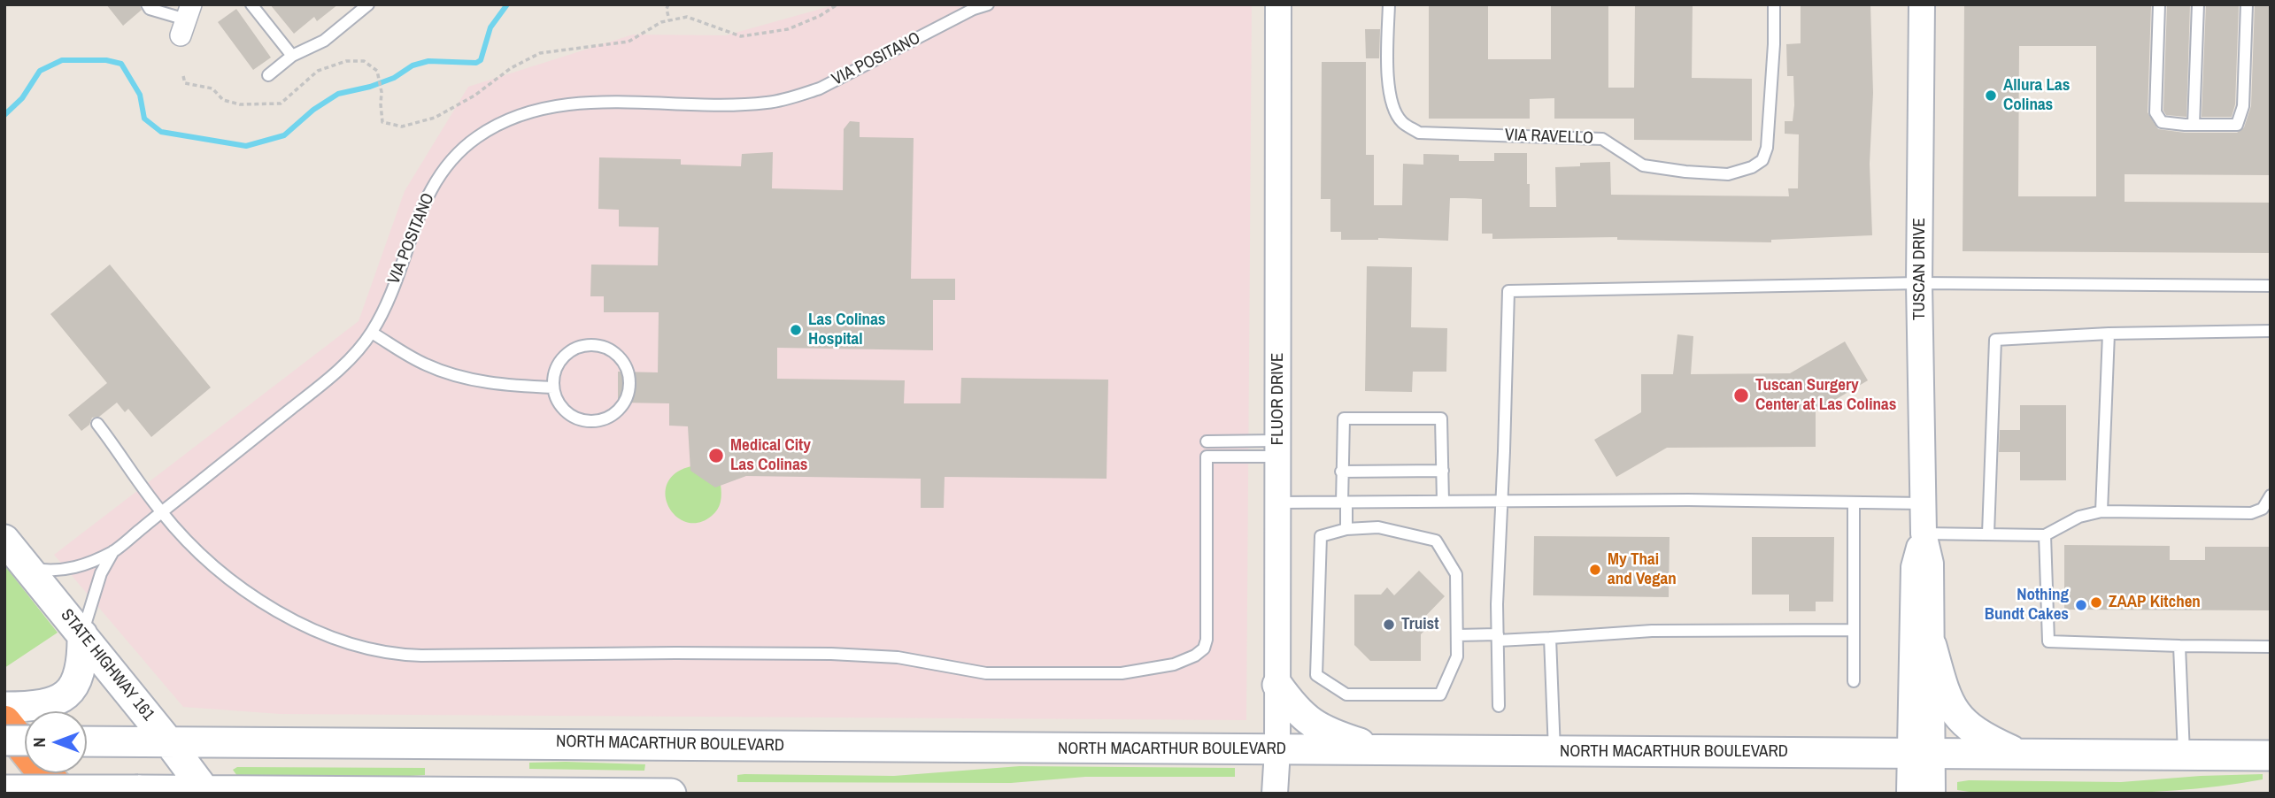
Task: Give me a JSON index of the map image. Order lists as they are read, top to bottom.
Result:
{
  "streets": {
    "main road": ["STATE HIGHWAY 161", "NORTH MACARTHUR BOULEVARD"],
    "street": ["TUSCAN DRIVE", "FLUOR DRIVE"],
    "lane": ["VIA POSITANO", "VIA RAVELLO"]
  },
  "crossings": [
    ["TUSCAN DRIVE", "NORTH MACARTHUR BOULEVARD"],
    ["FLUOR DRIVE", "NORTH MACARTHUR BOULEVARD"],
    ["STATE HIGHWAY 161", "NORTH MACARTHUR BOULEVARD"]
  ],
  "places": [
    "Allura Las Colinas",
    "Las Colinas Hospital",
    "Tuscan Surgery Center at Las Colinas",
    "Medical City Las Colinas",
    "My Thai and Vegan",
    "ZAAP Kitchen",
    "Nothing Bundt Cakes",
    "Truist"
  ],
  "north": "left"
}
